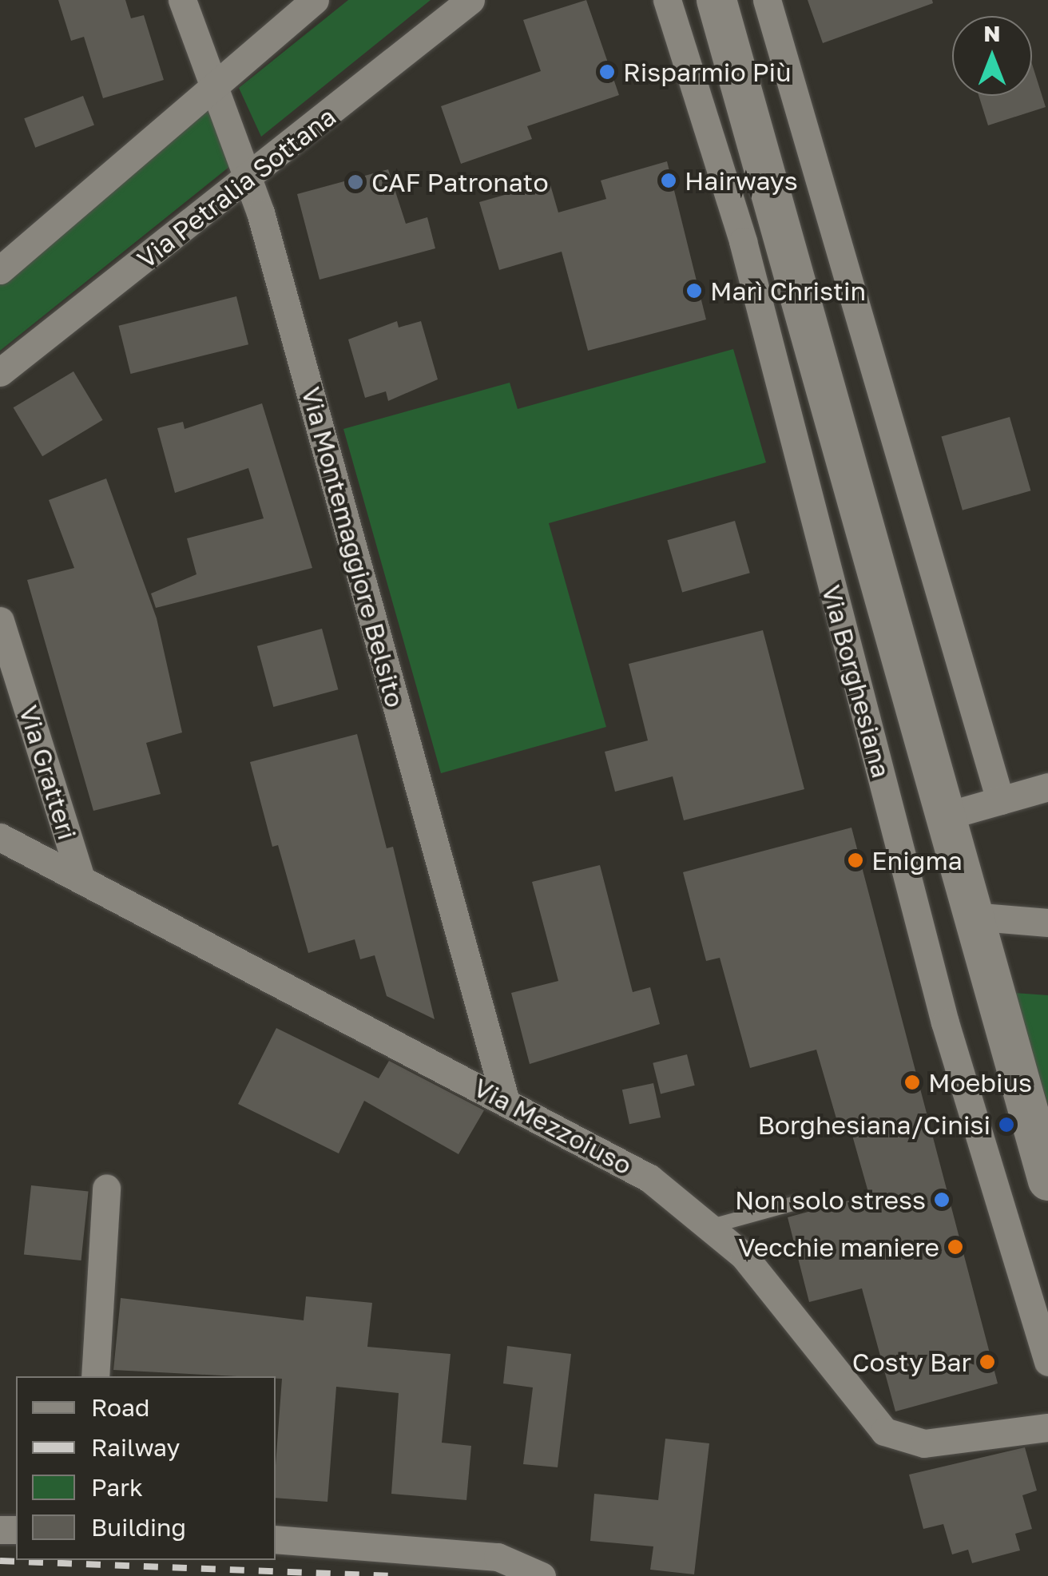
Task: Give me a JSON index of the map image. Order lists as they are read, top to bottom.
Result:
{
  "streets": {
    "street": [
      "Via Petralia Sottana",
      "Via Montemaggiore Belsito",
      "Via Borghesiana",
      "Via Gratteri",
      "Via Mezzoiuso"
    ]
  },
  "crossings": [
    ["Via Petralia Sottana", "Via Montemaggiore Belsito"],
    ["Via Montemaggiore Belsito", "Via Mezzoiuso"],
    ["Via Gratteri", "Via Mezzoiuso"]
  ],
  "places": [
    "Risparmio Più",
    "Hairways",
    "CAF Patronato",
    "Marì Christin",
    "Enigma",
    "Moebius",
    "Borghesiana/Cinisi",
    "Non solo stress",
    "Vecchie maniere",
    "Costy Bar"
  ],
  "legend": [
    "Road",
    "Railway",
    "Park",
    "Building"
  ],
  "north": "top"
}
